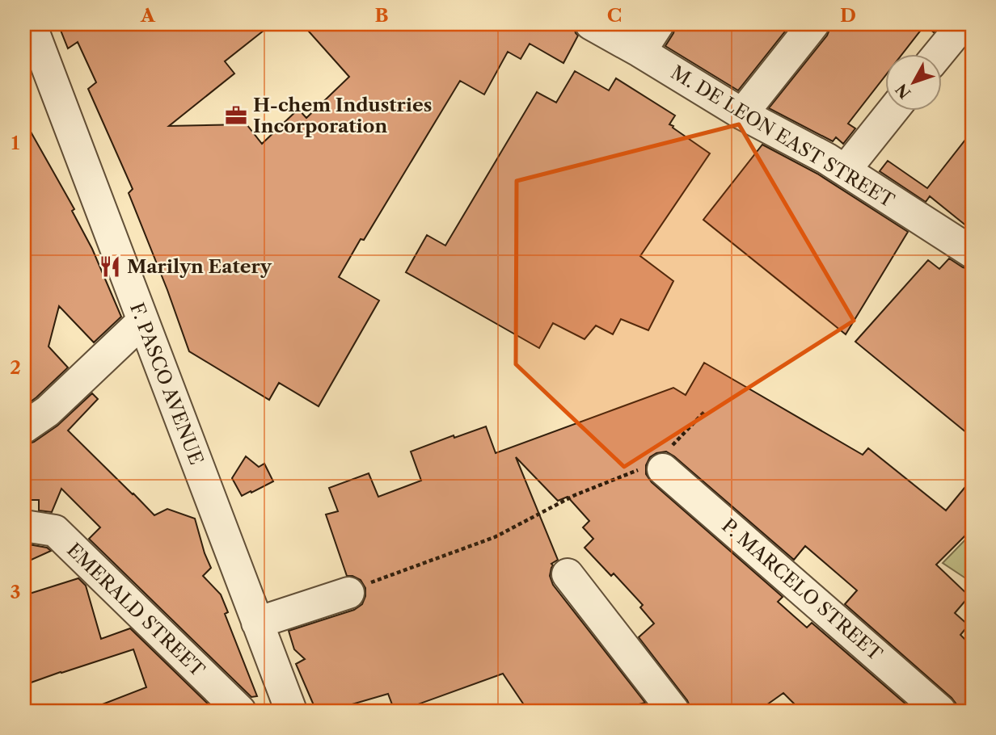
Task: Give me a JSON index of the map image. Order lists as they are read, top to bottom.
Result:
{
  "streets": {
    "street": [
      "M. DE LEON EAST STREET",
      "F. PASCO AVENUE",
      "P. MARCELO STREET",
      "EMERALD STREET"
    ]
  },
  "places": {
    "office": ["H-chem Industries Incorporation"],
    "restaurant": ["Marilyn Eatery"]
  },
  "north": "bottom left",
  "grid": {
    "columns": [
      "A",
      "B",
      "C",
      "D"
    ],
    "rows": ["1", "2", "3"]
  }
}
